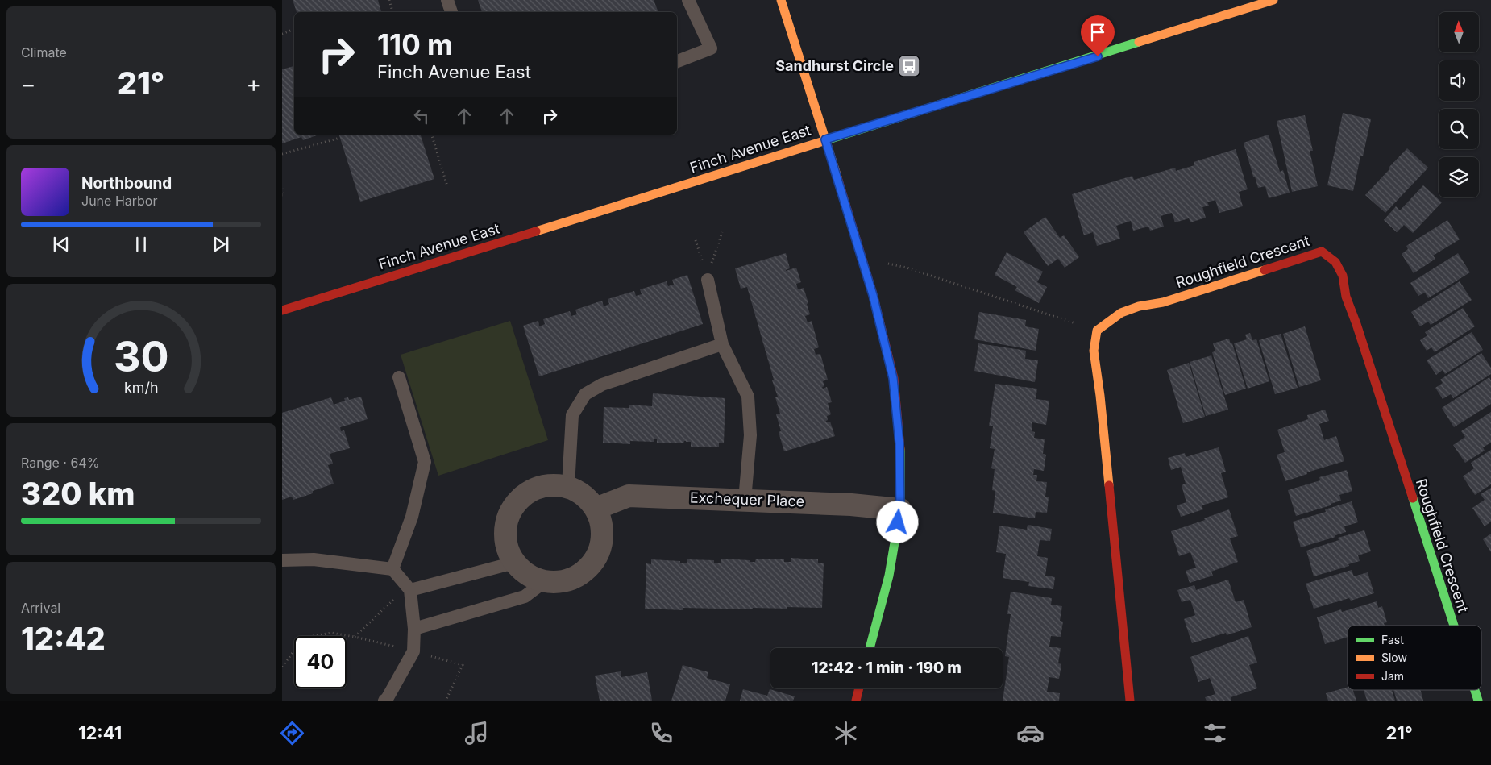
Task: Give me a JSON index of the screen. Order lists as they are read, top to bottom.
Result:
{
  "streets": {
    "street": ["Finch Avenue East", "Roughfield Crescent", "Exchequer Place"]
  },
  "places": {
    "bus stop": ["Sandhurst Circle"]
  },
  "legend": ["Fast", "Slow", "Jam"],
  "north": "top",
  "page": {
    "tile": [
      "Climate",
      ["Range · 64%", "320 km"],
      ["Arrival", "12:42"]
    ],
    "turn": ["110 m", "Finch Avenue East"],
    "heat": ["−", "21°", "+"],
    "song": ["Northbound", "June Harbor"],
    "limit": "40",
    "trip": "12:42 · 1 min · 190 m",
    "tabs": ["12:41", "21°"],
    "gauge": ["30", "km/h"]
  }
}
